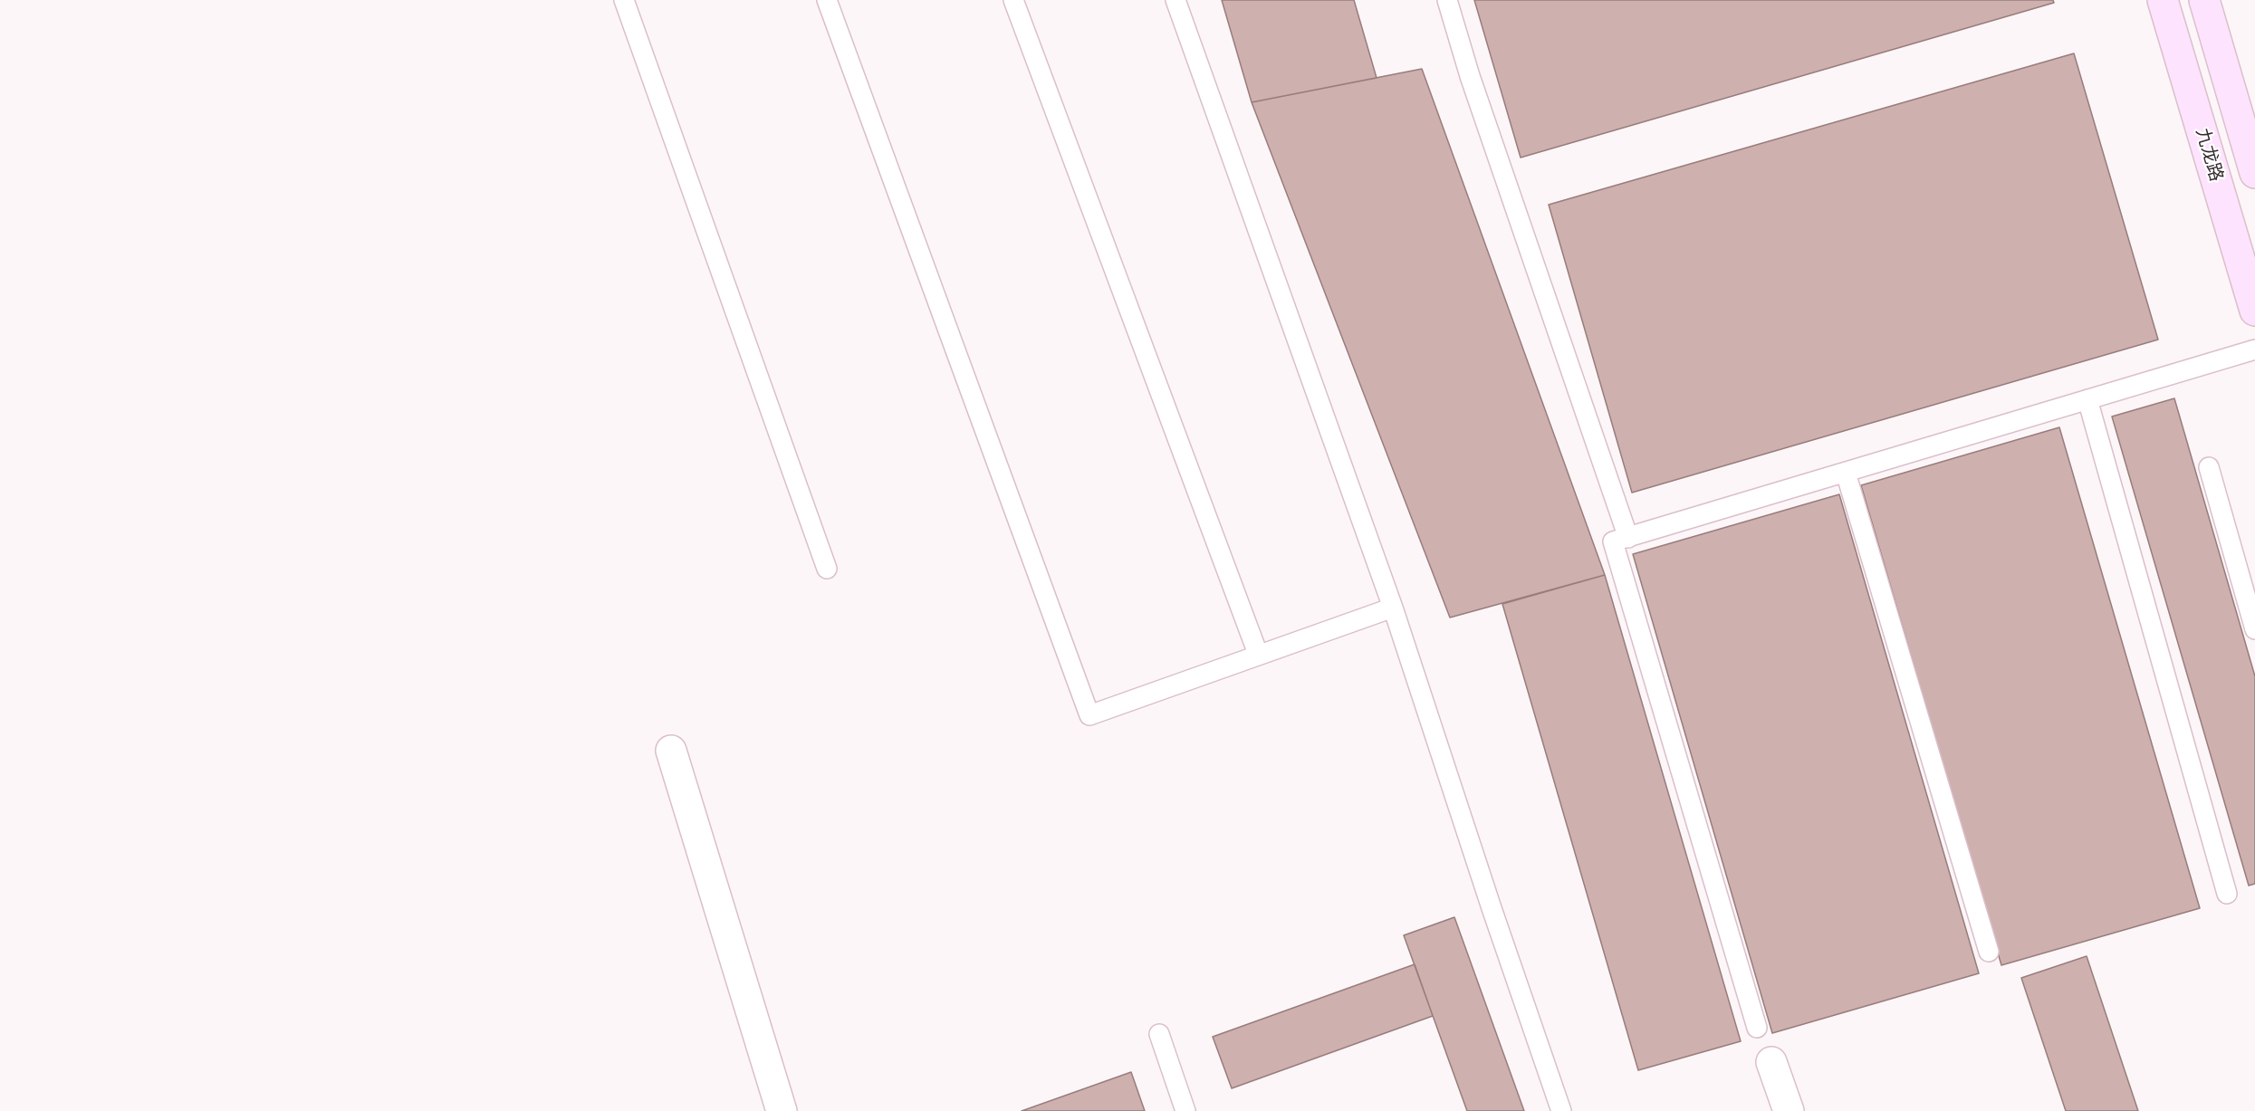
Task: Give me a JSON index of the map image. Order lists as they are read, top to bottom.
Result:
{
  "streets": {
    "main road": ["九龙路"]
  }
}
